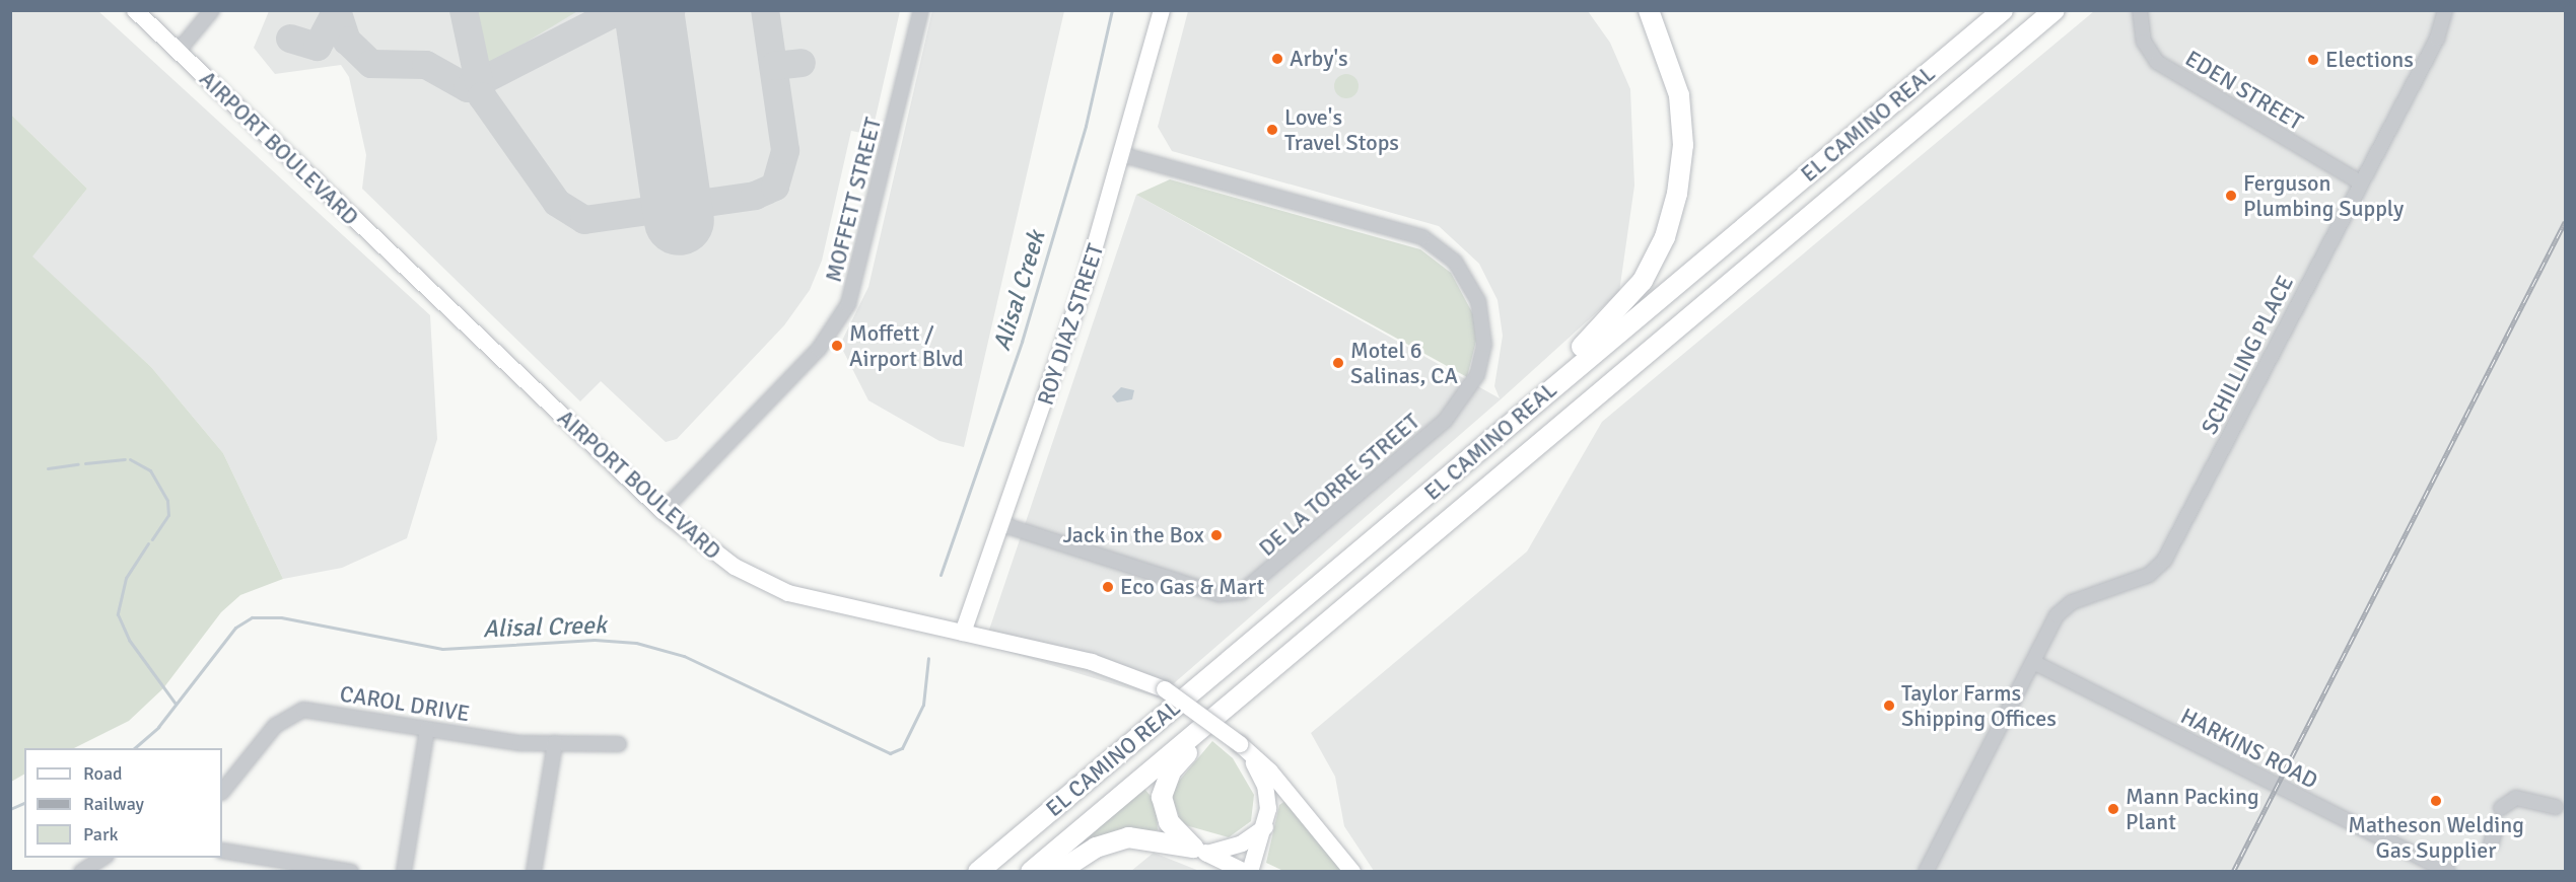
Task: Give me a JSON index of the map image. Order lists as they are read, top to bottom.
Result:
{
  "streets": {
    "highway": ["EL CAMINO REAL"],
    "main road": ["AIRPORT BOULEVARD", "ROY DIAZ STREET"],
    "street": [
      "EDEN STREET",
      "MOFFETT STREET",
      "SCHILLING PLACE",
      "DE LA TORRE STREET",
      "CAROL DRIVE",
      "HARKINS ROAD"
    ]
  },
  "crossings": [
    ["EDEN STREET", "SCHILLING PLACE"],
    ["AIRPORT BOULEVARD", "MOFFETT STREET"],
    ["AIRPORT BOULEVARD", "ROY DIAZ STREET"],
    ["ROY DIAZ STREET", "DE LA TORRE STREET"],
    ["SCHILLING PLACE", "HARKINS ROAD"]
  ],
  "water": ["Alisal Creek"],
  "places": [
    "Arby's",
    "Elections",
    "Love's Travel Stops",
    "Ferguson Plumbing Supply",
    "Moffett / Airport Blvd",
    "Motel 6 Salinas, CA",
    "Jack in the Box",
    "Eco Gas & Mart",
    "Taylor Farms Shipping Offices",
    "Matheson Welding Gas Supplier",
    "Mann Packing Plant"
  ],
  "legend": ["Road", "Railway", "Park"]
}
